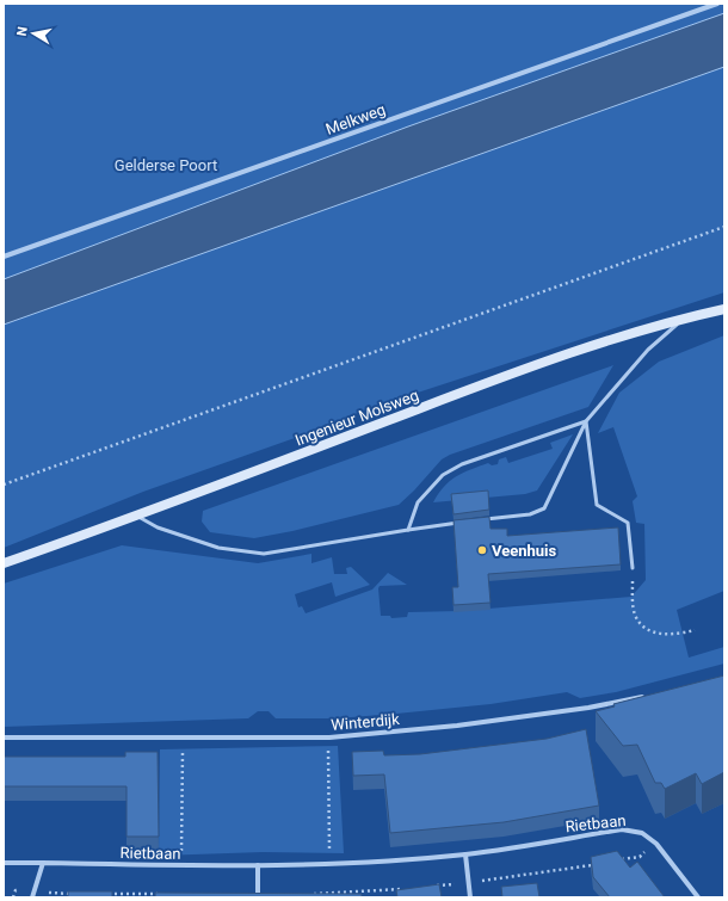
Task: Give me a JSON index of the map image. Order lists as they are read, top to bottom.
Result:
{
  "streets": {
    "main road": ["Ingenieur Molsweg"],
    "street": ["Melkweg", "Winterdijk", "Rietbaan"]
  },
  "parks": ["Gelderse Poort"],
  "places": ["Veenhuis"],
  "north": "left"
}
